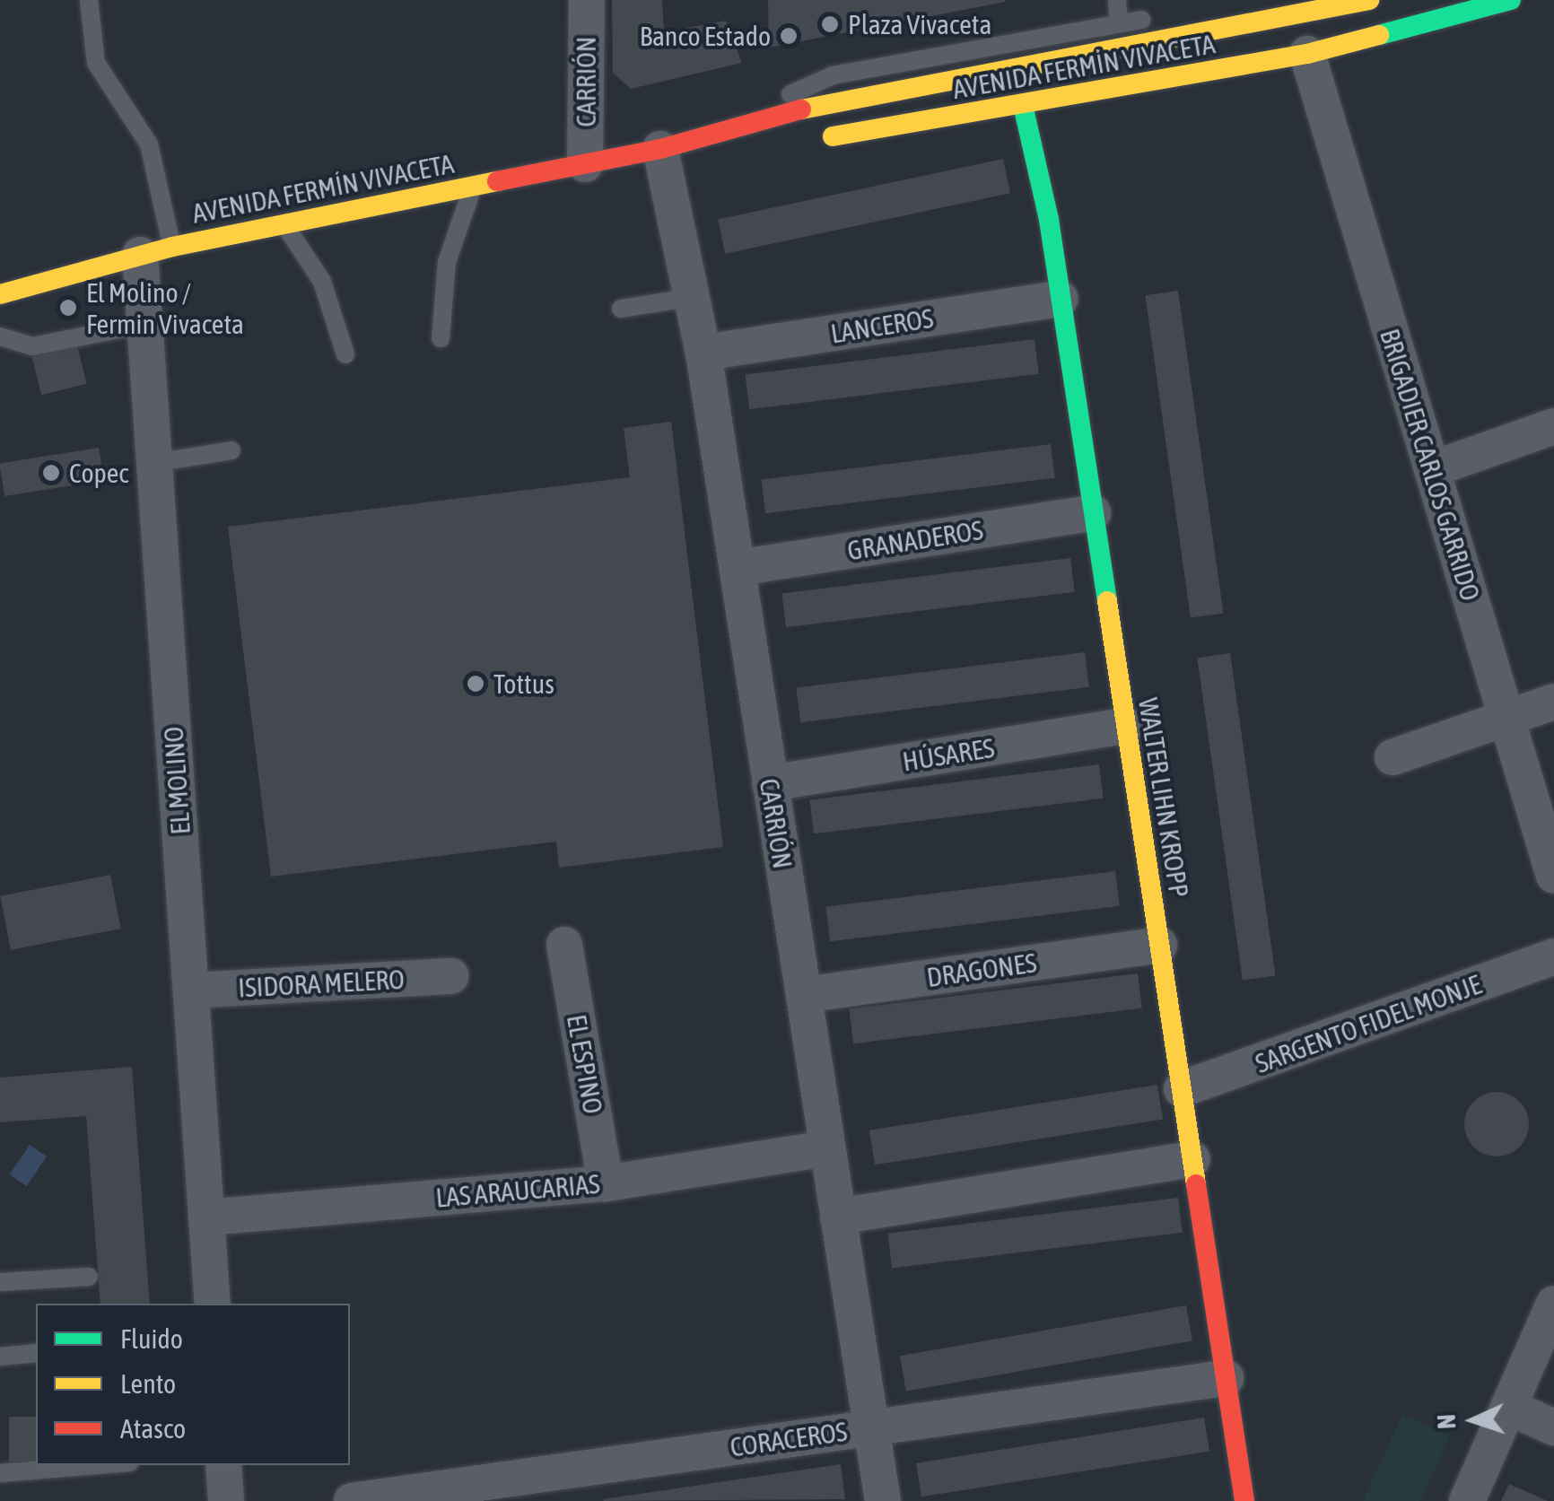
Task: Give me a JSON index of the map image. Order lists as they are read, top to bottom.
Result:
{
  "streets": {
    "main road": ["AVENIDA FERMÍN VIVACETA", "WALTER LIHN KROPP"],
    "street": [
      "CARRIÓN",
      "LANCEROS",
      "BRIGADIER CARLOS GARRIDO",
      "GRANADEROS",
      "HÚSARES",
      "EL MOLINO",
      "DRAGONES",
      "ISIDORA MELERO",
      "SARGENTO FIDEL MONJE",
      "EL ESPINO",
      "LAS ARAUCARIAS",
      "CORACEROS"
    ]
  },
  "crossings": [
    ["AVENIDA FERMÍN VIVACETA", "CARRIÓN"],
    ["AVENIDA FERMÍN VIVACETA", "BRIGADIER CARLOS GARRIDO"],
    ["AVENIDA FERMÍN VIVACETA", "EL MOLINO"],
    ["AVENIDA FERMÍN VIVACETA", "WALTER LIHN KROPP"],
    ["CARRIÓN", "LANCEROS"],
    ["CARRIÓN", "GRANADEROS"],
    ["CARRIÓN", "HÚSARES"],
    ["CARRIÓN", "DRAGONES"],
    ["CARRIÓN", "LAS ARAUCARIAS"],
    ["CARRIÓN", "CORACEROS"],
    ["LANCEROS", "WALTER LIHN KROPP"],
    ["GRANADEROS", "WALTER LIHN KROPP"],
    ["HÚSARES", "WALTER LIHN KROPP"],
    ["EL MOLINO", "ISIDORA MELERO"],
    ["EL MOLINO", "LAS ARAUCARIAS"],
    ["WALTER LIHN KROPP", "DRAGONES"],
    ["WALTER LIHN KROPP", "SARGENTO FIDEL MONJE"],
    ["WALTER LIHN KROPP", "CORACEROS"],
    ["EL ESPINO", "LAS ARAUCARIAS"]
  ],
  "places": [
    "Plaza Vivaceta",
    "Banco Estado",
    "El Molino / Fermin Vivaceta",
    "Copec",
    "Tottus"
  ],
  "legend": ["Fluido", "Lento", "Atasco"],
  "north": "left"
}
